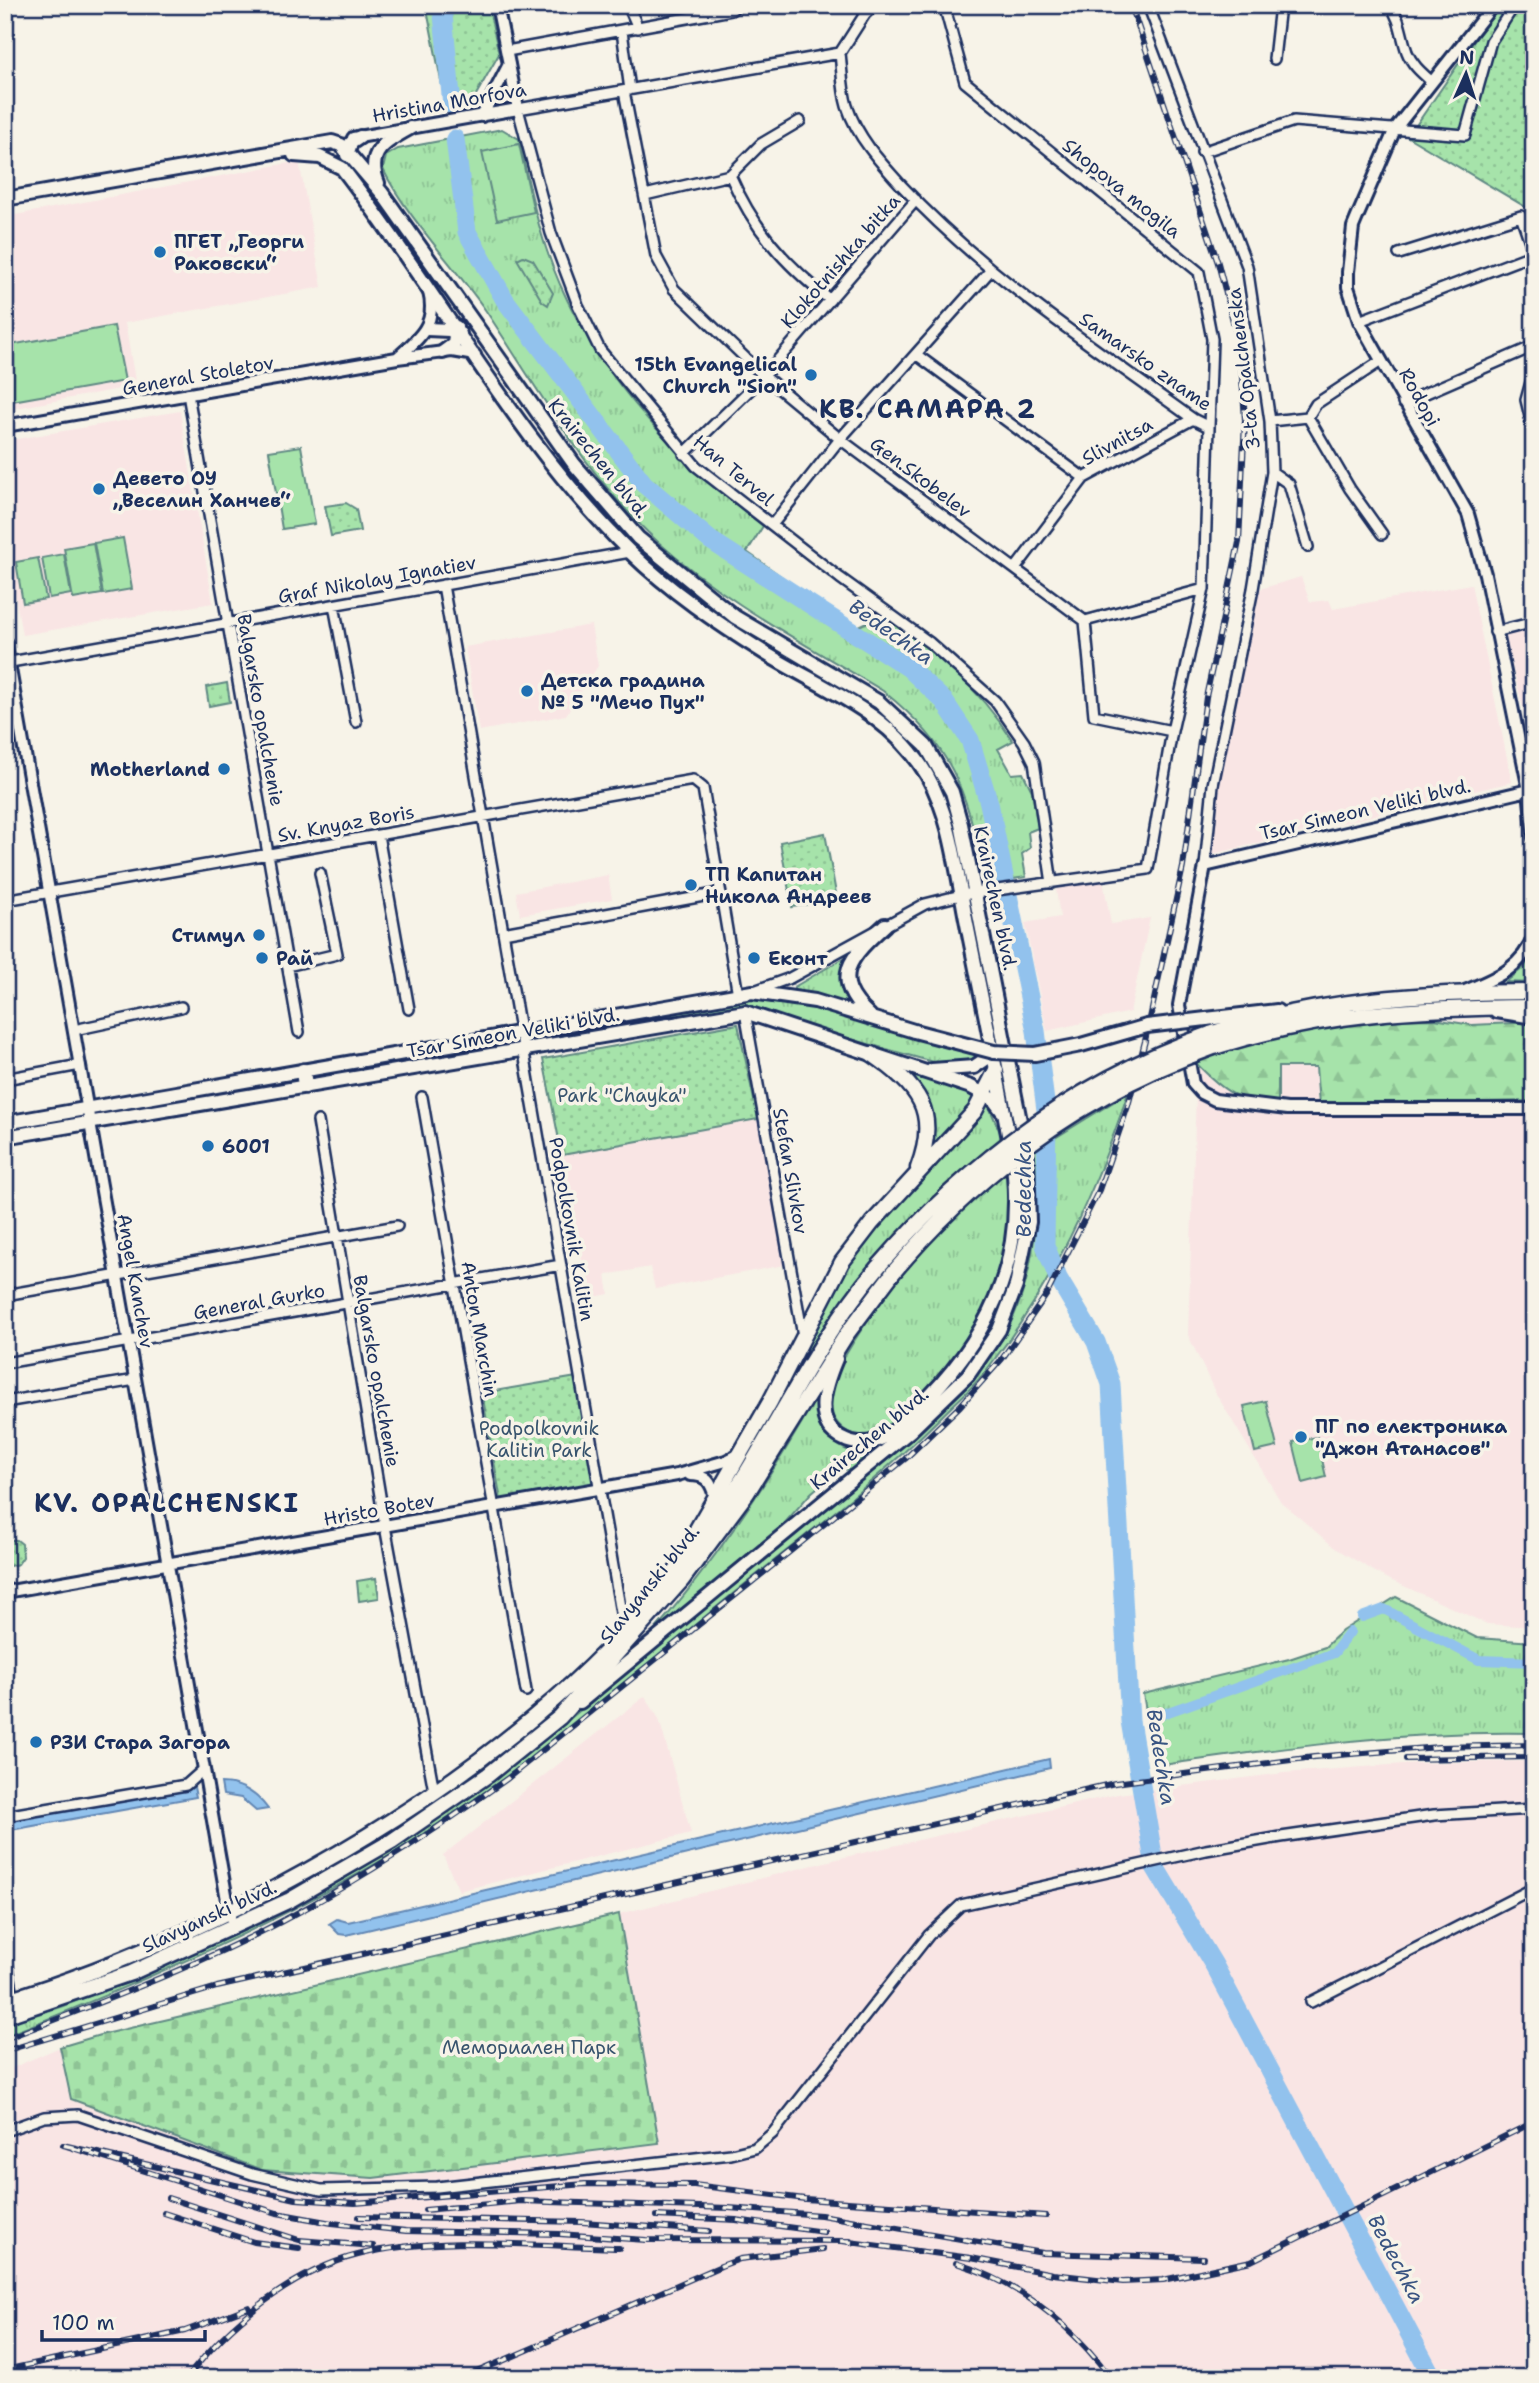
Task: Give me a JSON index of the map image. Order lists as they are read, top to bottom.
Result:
{
  "streets": {
    "main road": [
      "Hristina Morfova",
      "Krairechen blvd.",
      "Tsar Simeon Veliki blvd.",
      "Slavyanski blvd."
    ],
    "street": [
      "Shopova mogila",
      "Klokotnishka bitka",
      "Samarsko zname",
      "3-ta Opalchenska",
      "General Stoletov",
      "Rodopi",
      "Slivnitsa",
      "Han Tervel",
      "Gen.Skobelev",
      "Graf Nikolay Ignatiev",
      "Balgarsko opalchenie",
      "Sv. Knyaz Boris",
      "Stefan Slivkov",
      "Podpolkovnik Kalitin",
      "Angel Kanchev",
      "General Gurko",
      "Anton Marchin",
      "Hristo Botev"
    ]
  },
  "crossings": [
    ["Hristina Morfova", "Samarsko zname"],
    ["Hristina Morfova", "Krairechen blvd."],
    ["Hristina Morfova", "Han Tervel"],
    ["Hristina Morfova", "Gen.Skobelev"],
    ["Shopova mogila", "Samarsko zname"],
    ["Klokotnishka bitka", "Samarsko zname"],
    ["Klokotnishka bitka", "Han Tervel"],
    ["Klokotnishka bitka", "Gen.Skobelev"],
    ["Samarsko zname", "Slivnitsa"],
    ["Samarsko zname", "Tsar Simeon Veliki blvd."],
    ["3-ta Opalchenska", "Tsar Simeon Veliki blvd."],
    ["General Stoletov", "Krairechen blvd."],
    ["General Stoletov", "Balgarsko opalchenie"],
    ["Rodopi", "Tsar Simeon Veliki blvd."],
    ["Slivnitsa", "Gen.Skobelev"],
    ["Krairechen blvd.", "Graf Nikolay Ignatiev"],
    ["Krairechen blvd.", "Tsar Simeon Veliki blvd."],
    ["Krairechen blvd.", "Slavyanski blvd."],
    ["Han Tervel", "Tsar Simeon Veliki blvd."],
    ["Graf Nikolay Ignatiev", "Balgarsko opalchenie"],
    ["Graf Nikolay Ignatiev", "Podpolkovnik Kalitin"],
    ["Graf Nikolay Ignatiev", "Angel Kanchev"],
    ["Balgarsko opalchenie", "Sv. Knyaz Boris"],
    ["Balgarsko opalchenie", "General Gurko"],
    ["Balgarsko opalchenie", "Hristo Botev"],
    ["Balgarsko opalchenie", "Slavyanski blvd."],
    ["Tsar Simeon Veliki blvd.", "Stefan Slivkov"],
    ["Tsar Simeon Veliki blvd.", "Podpolkovnik Kalitin"],
    ["Tsar Simeon Veliki blvd.", "Angel Kanchev"],
    ["Sv. Knyaz Boris", "Podpolkovnik Kalitin"],
    ["Sv. Knyaz Boris", "Angel Kanchev"],
    ["Podpolkovnik Kalitin", "General Gurko"],
    ["Podpolkovnik Kalitin", "Hristo Botev"],
    ["Podpolkovnik Kalitin", "Slavyanski blvd."],
    ["Angel Kanchev", "General Gurko"],
    ["Angel Kanchev", "Hristo Botev"],
    ["Angel Kanchev", "Slavyanski blvd."],
    ["General Gurko", "Anton Marchin"],
    ["Anton Marchin", "Hristo Botev"]
  ],
  "districts": ["КВ. САМАРА 2", "KV. OPALCHENSKI"],
  "water": ["Bedechka"],
  "parks": ["Park \"Chayka\"", "Podpolkovnik Kalitin Park", "Мемориален Парк"],
  "places": [
    "ПГЕТ „Георги Раковски“",
    "15th Evangelical Church \"Sion\"",
    "Девето ОУ „Веселин Ханчев“",
    "Детска градина № 5 \"Мечо Пух\"",
    "Motherland",
    "ТП Капитан Никола Андреев",
    "Стимул",
    "Рай",
    "Еконт",
    "6001",
    "ПГ по електроника \"Джон Атанасов\"",
    "РЗИ Стара Загора"
  ],
  "scale_bar": "100 m",
  "north": "top"
}
